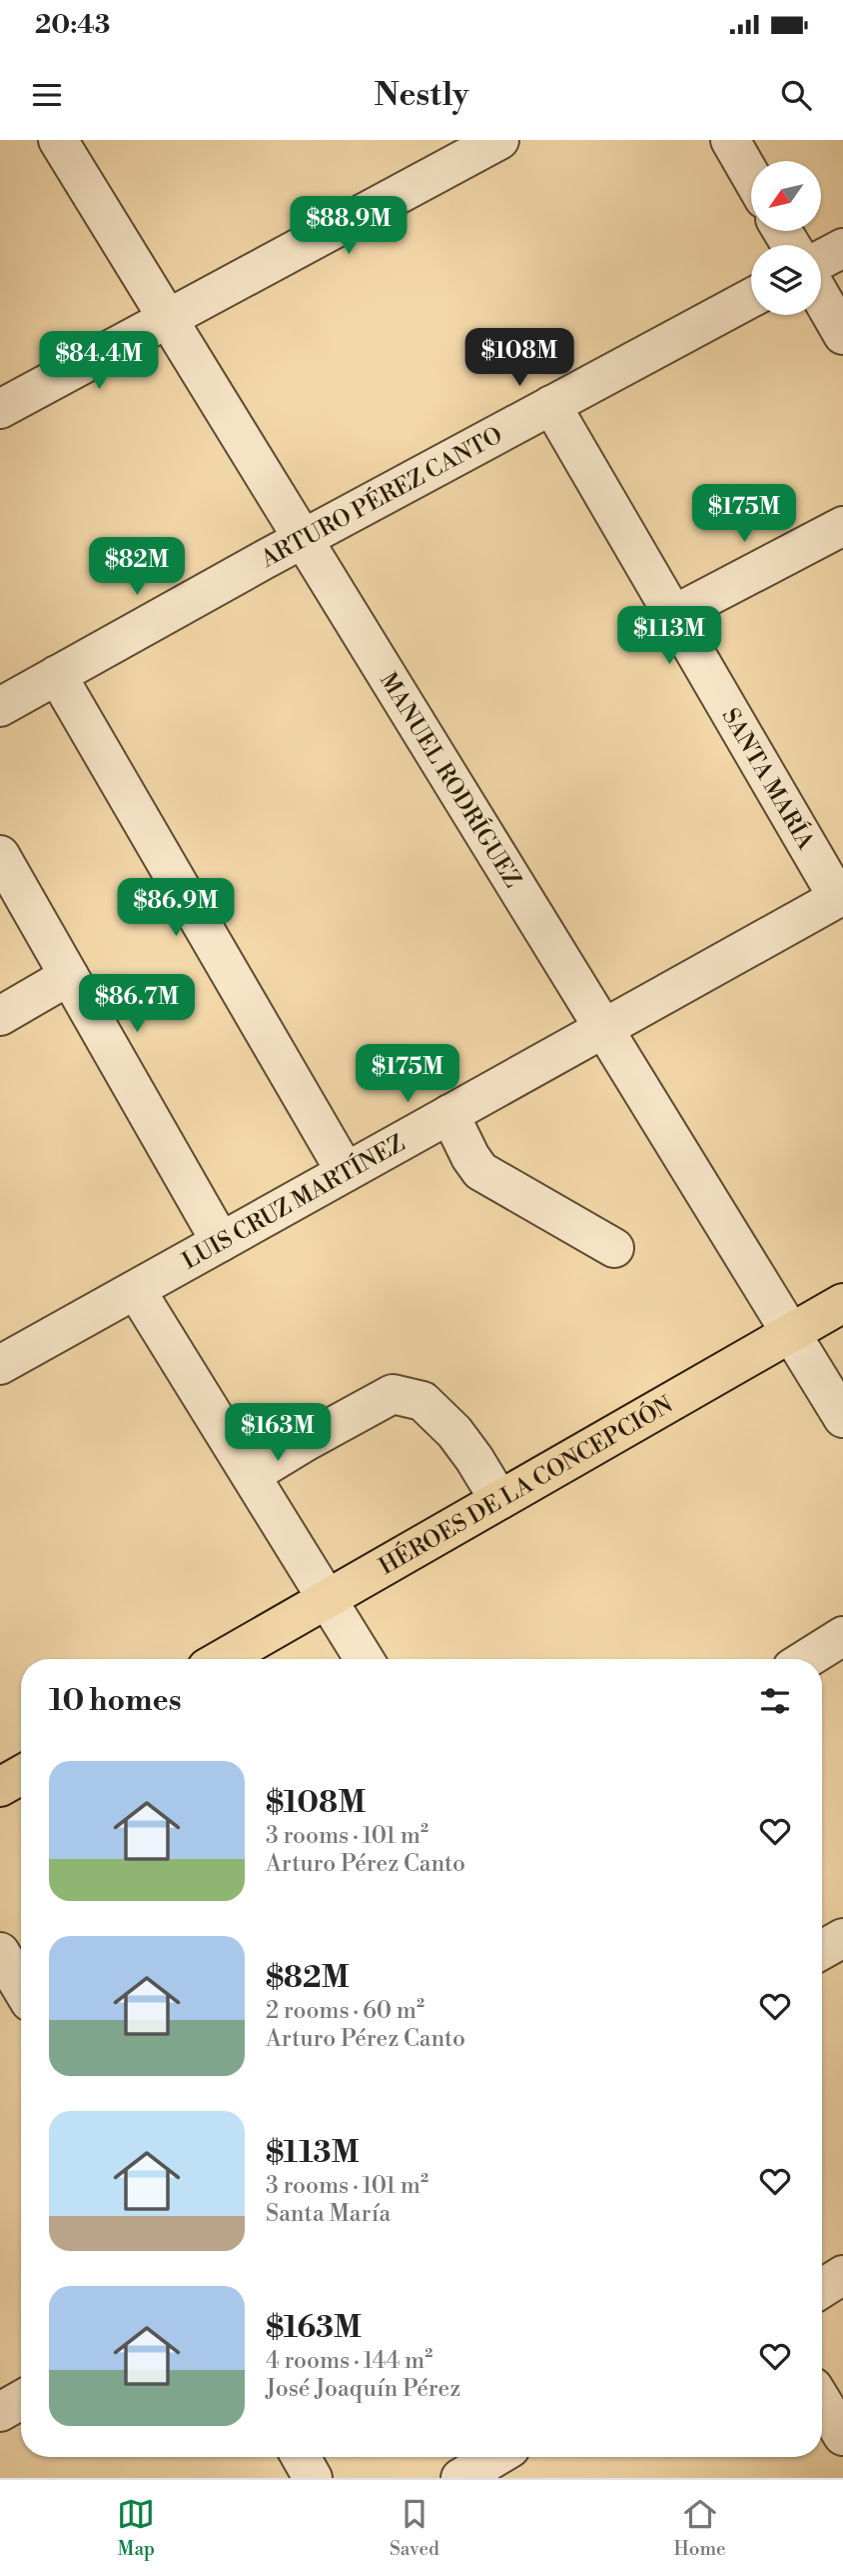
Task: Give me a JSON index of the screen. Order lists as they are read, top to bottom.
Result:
{
  "streets": {
    "main road": ["HÉROES DE LA CONCEPCIÓN"],
    "street": [
      "ARTURO PÉREZ CANTO",
      "SANTA MARÍA",
      "MANUEL RODRÍGUEZ",
      "LUIS CRUZ MARTÍNEZ"
    ]
  },
  "crossings": [
    ["ARTURO PÉREZ CANTO", "SANTA MARÍA"],
    ["ARTURO PÉREZ CANTO", "MANUEL RODRÍGUEZ"],
    ["SANTA MARÍA", "LUIS CRUZ MARTÍNEZ"],
    ["MANUEL RODRÍGUEZ", "LUIS CRUZ MARTÍNEZ"],
    ["MANUEL RODRÍGUEZ", "HÉROES DE LA CONCEPCIÓN"]
  ],
  "north": "bottom left",
  "page": {
    "status": "20:43",
    "header": "Nestly",
    "price": [
      "$88.9M",
      "$108M",
      "$84.4M",
      "$175M",
      "$82M",
      "$113M",
      "$86.9M",
      "$86.7M",
      "$175M",
      "$163M"
    ],
    "heading": "10 homes",
    "list": [
      {
        "name": "$108M",
        "note": "3 rooms · 101 m² · Arturo Pérez Canto"
      },
      {
        "name": "$82M",
        "note": "2 rooms · 60 m² · Arturo Pérez Canto"
      },
      {
        "name": "$113M",
        "note": "3 rooms · 101 m² · Santa María"
      },
      {
        "name": "$163M",
        "note": "4 rooms · 144 m² · José Joaquín Pérez"
      }
    ],
    "tabs": ["Map", "Saved", "Home"]
  }
}
